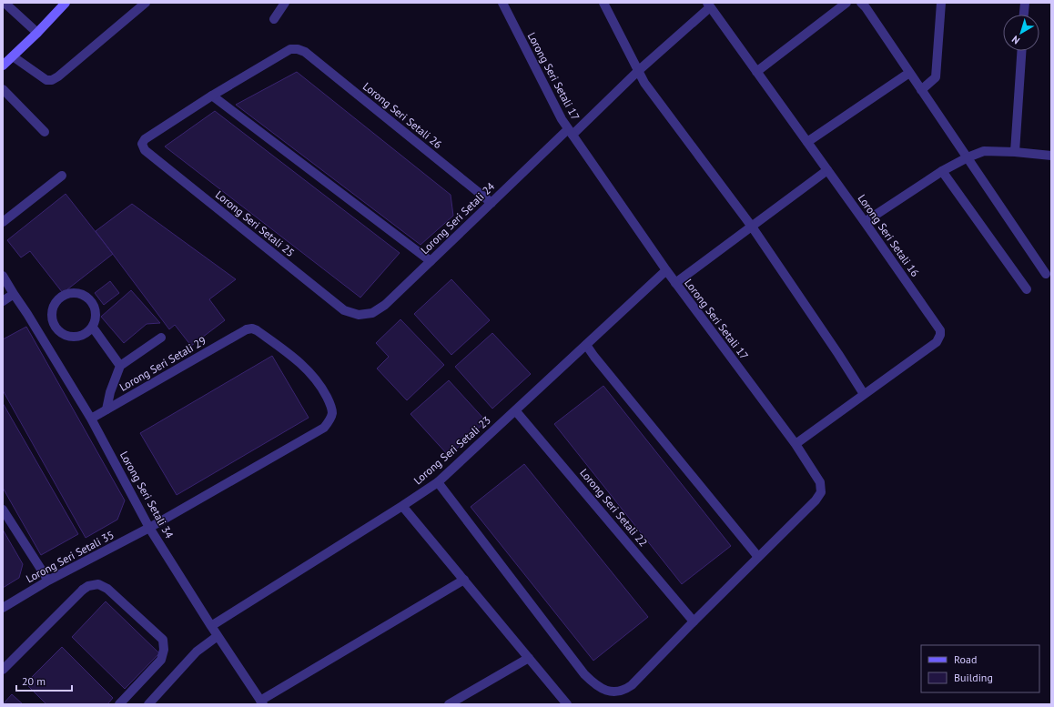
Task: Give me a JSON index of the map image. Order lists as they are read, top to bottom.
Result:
{
  "streets": {
    "street": [
      "Lorong Seri Setali 17",
      "Lorong Seri Setali 26",
      "Lorong Seri Setali 24",
      "Lorong Seri Setali 25",
      "Lorong Seri Setali 16",
      "Lorong Seri Setali 29",
      "Lorong Seri Setali 23",
      "Lorong Seri Setali 34",
      "Lorong Seri Setali 22",
      "Lorong Seri Setali 35"
    ]
  },
  "crossings": [
    ["Lorong Seri Setali 17", "Lorong Seri Setali 24"],
    ["Lorong Seri Setali 17", "Lorong Seri Setali 16"],
    ["Lorong Seri Setali 17", "Lorong Seri Setali 23"],
    ["Lorong Seri Setali 17", "Lorong Seri Setali 22"],
    ["Lorong Seri Setali 26", "Lorong Seri Setali 24"],
    ["Lorong Seri Setali 26", "Lorong Seri Setali 25"],
    ["Lorong Seri Setali 24", "Lorong Seri Setali 25"],
    ["Lorong Seri Setali 24", "Lorong Seri Setali 16"],
    ["Lorong Seri Setali 29", "Lorong Seri Setali 34"],
    ["Lorong Seri Setali 29", "Lorong Seri Setali 35"],
    ["Lorong Seri Setali 23", "Lorong Seri Setali 34"],
    ["Lorong Seri Setali 23", "Lorong Seri Setali 22"],
    ["Lorong Seri Setali 34", "Lorong Seri Setali 35"]
  ],
  "legend": ["Road", "Building"],
  "scale_bar": "20 m",
  "north": "bottom left"
}
